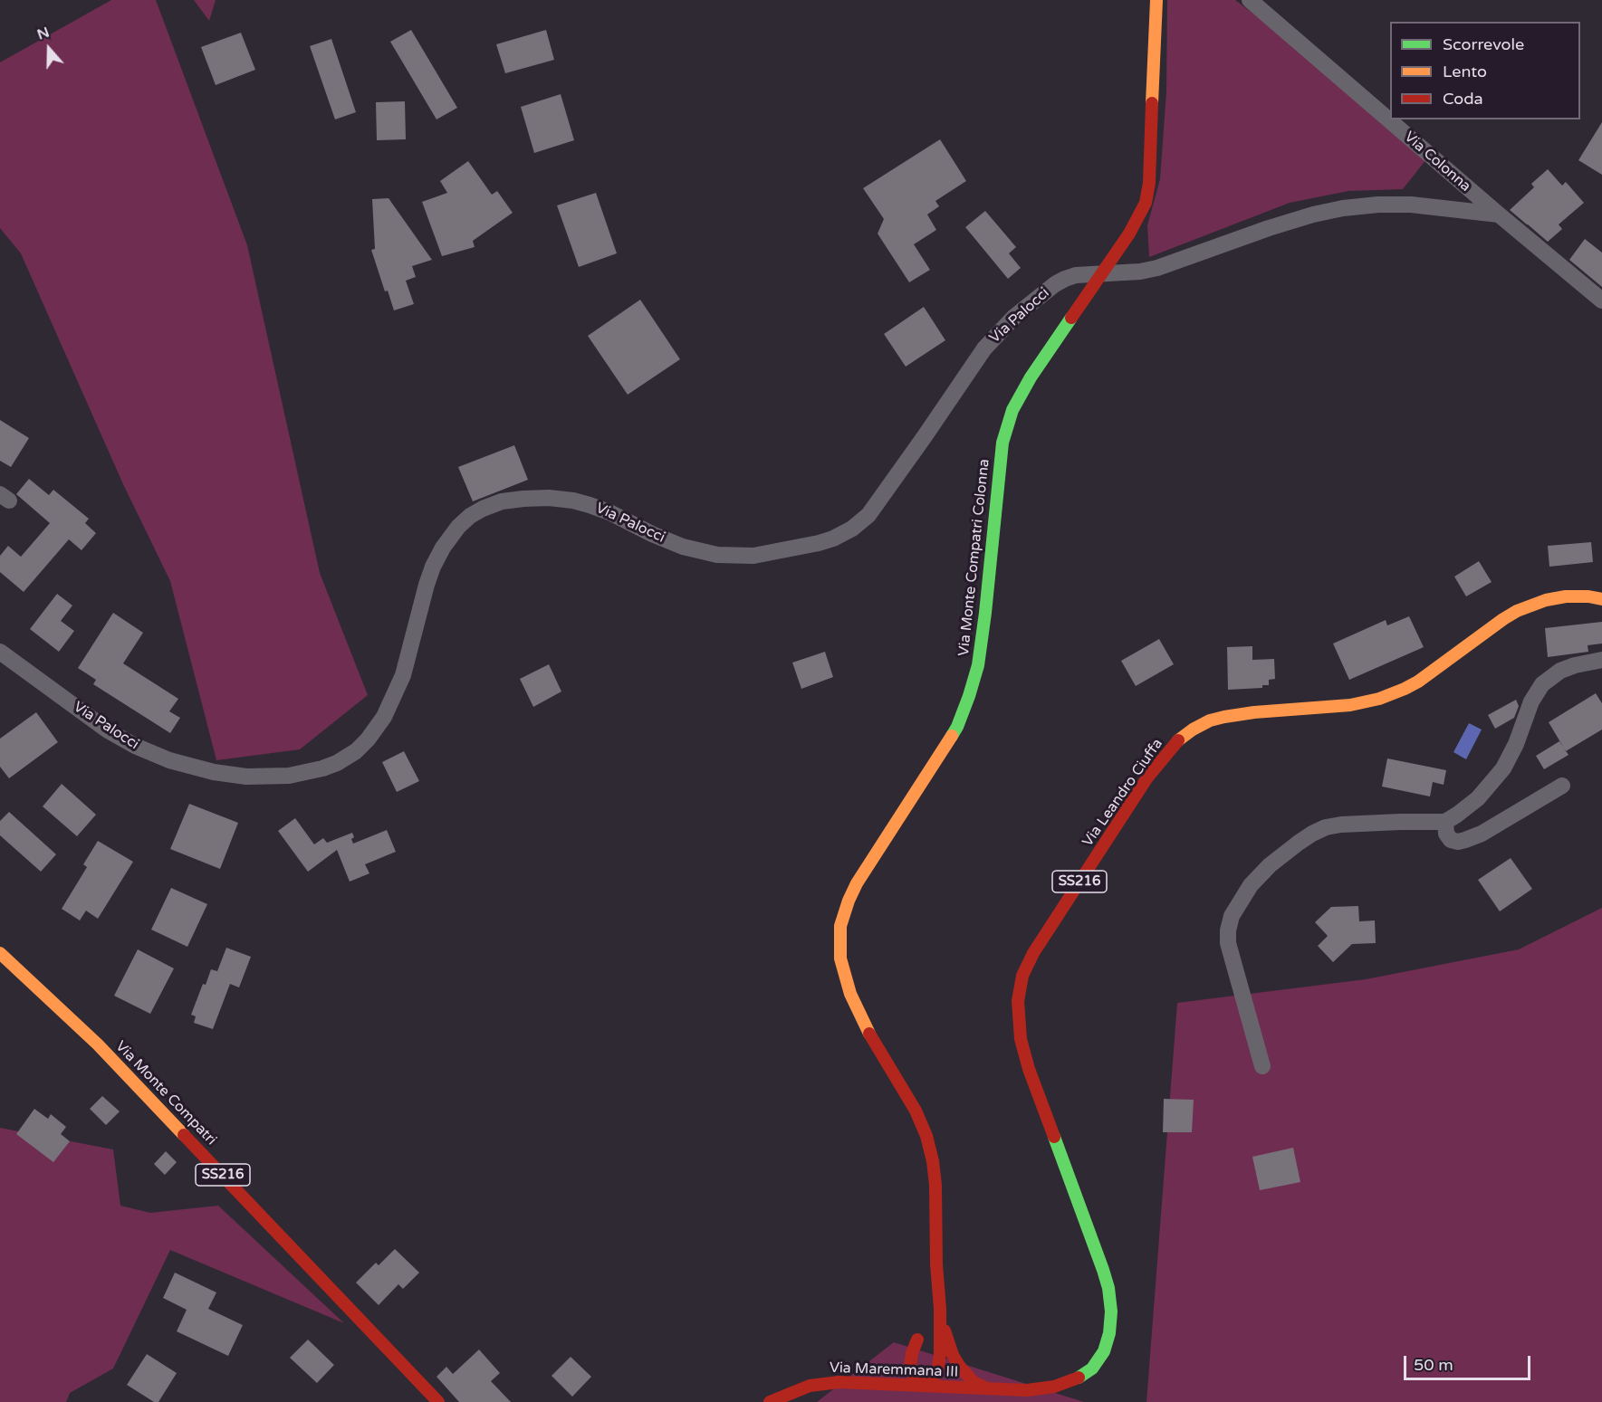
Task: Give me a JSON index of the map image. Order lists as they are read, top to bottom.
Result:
{
  "streets": {
    "main road": [
      "Via Monte Compatri Colonna",
      "Via Leandro Ciuffa",
      "SS216",
      "Via Monte Compatri",
      "Via Maremmana III"
    ],
    "street": ["Via Colonna", "Via Palocci"]
  },
  "crossings": [
    ["Via Colonna", "Via Palocci"],
    ["Via Palocci", "Via Monte Compatri Colonna"],
    ["Via Monte Compatri Colonna", "Via Leandro Ciuffa"],
    ["Via Monte Compatri Colonna", "Via Maremmana III"],
    ["Via Leandro Ciuffa", "Via Maremmana III"]
  ],
  "legend": ["Scorrevole", "Lento", "Coda"],
  "scale_bar": "50 m",
  "north": "top"
}
